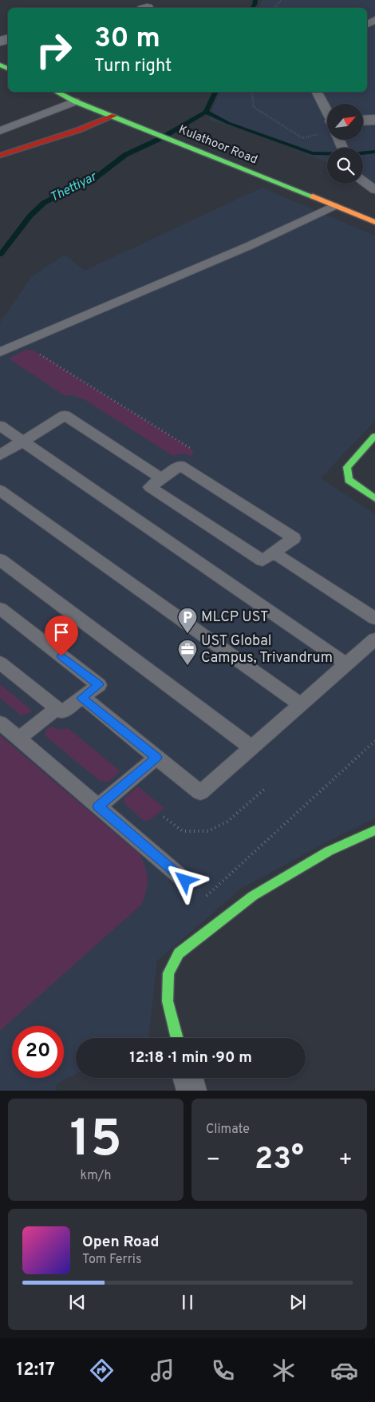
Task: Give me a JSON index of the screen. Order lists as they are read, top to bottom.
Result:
{
  "streets": {
    "street": ["Kulathoor Road"]
  },
  "water": ["Thettiyar"],
  "places": {
    "parking": ["MLCP UST"],
    "office": ["UST Global Campus, Trivandrum"]
  },
  "north": "top right",
  "page": {
    "turn": ["30 m", "Turn right"],
    "limit": "20",
    "trip": "12:18 · 1 min · 90 m",
    "tile": [
      ["15", "km/h"],
      "Climate"
    ],
    "heat": ["−", "23°", "+"],
    "song": ["Open Road", "Tom Ferris"],
    "tabs": "12:17"
  }
}
